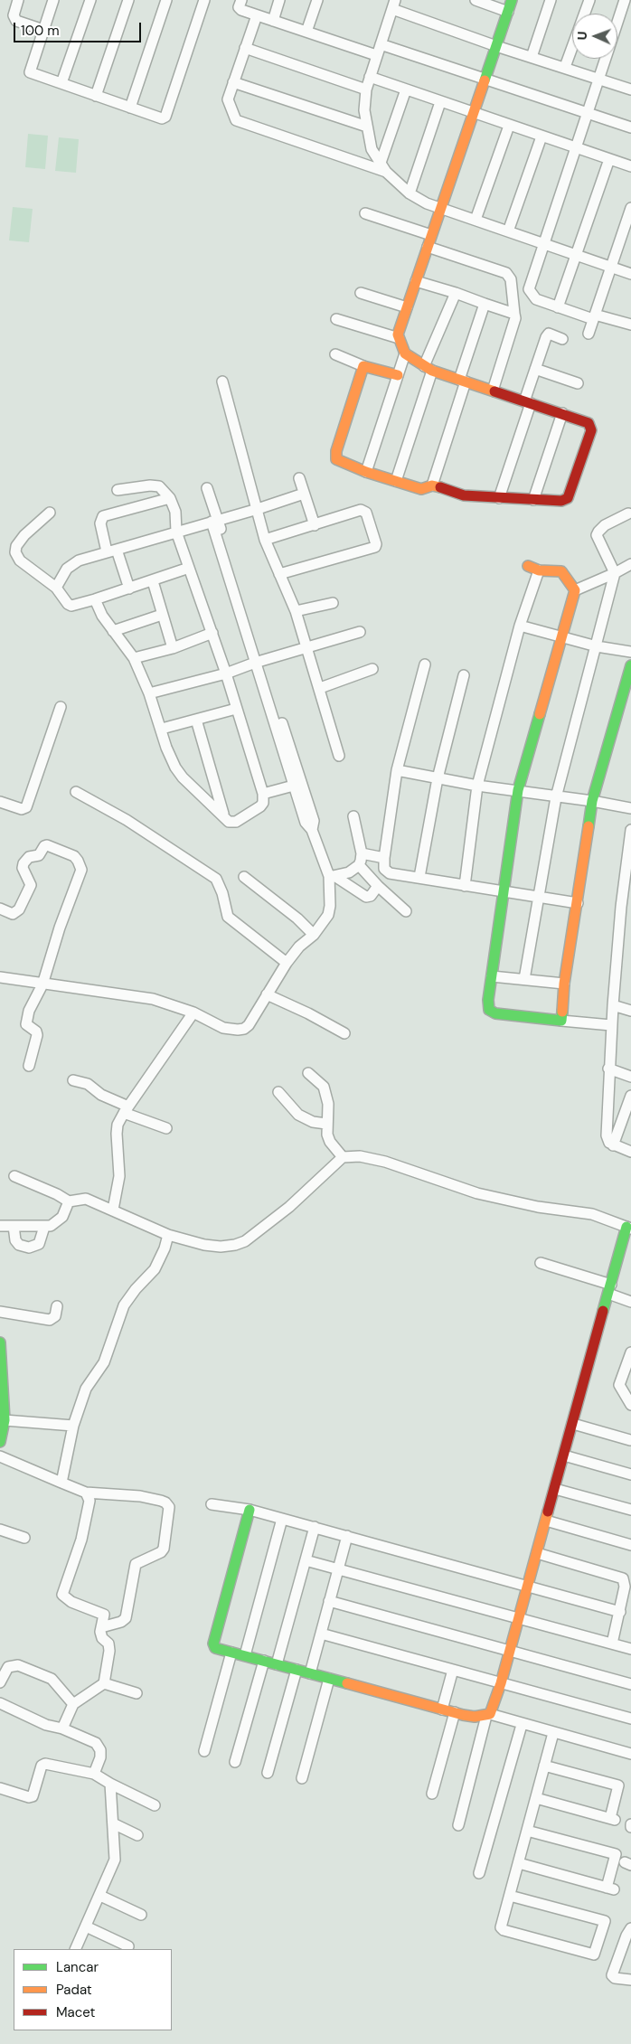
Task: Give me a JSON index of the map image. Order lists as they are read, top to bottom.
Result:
{
  "legend": ["Lancar", "Padat", "Macet"],
  "scale_bar": "100 m",
  "north": "left"
}
